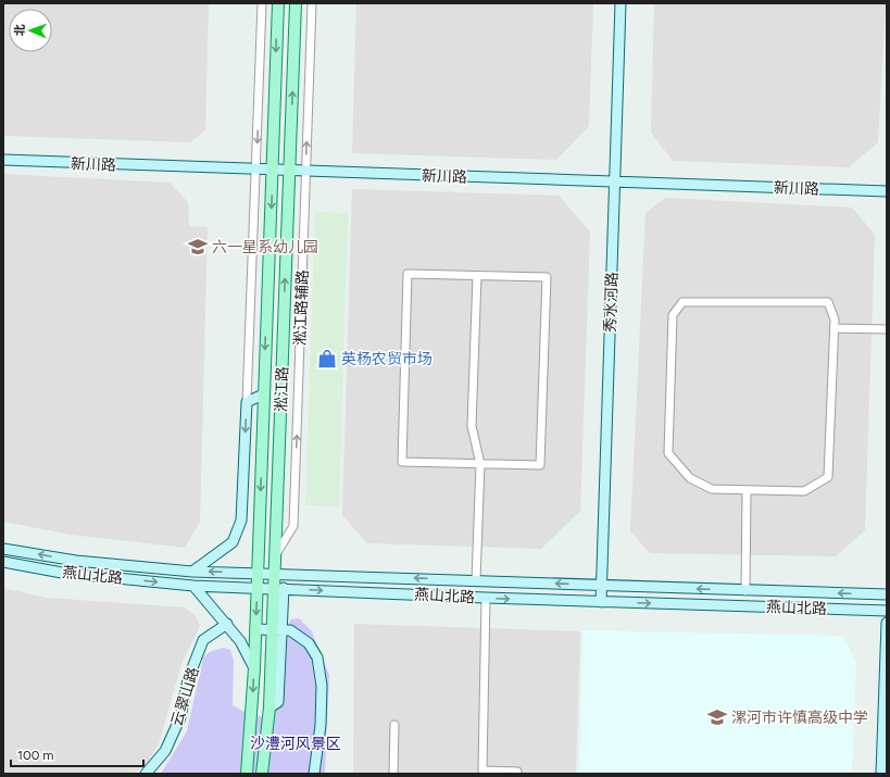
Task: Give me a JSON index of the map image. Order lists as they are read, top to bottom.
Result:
{
  "streets": {
    "main road": ["淞江路"],
    "street": [
      "新川路",
      "秀水河路",
      "淞江路辅路",
      "燕山北路",
      "云翠山路"
    ]
  },
  "crossings": [
    ["新川路", "秀水河路"],
    ["新川路", "淞江路辅路"],
    ["新川路", "淞江路"],
    ["秀水河路", "燕山北路"],
    ["淞江路辅路", "淞江路"],
    ["淞江路", "燕山北路"]
  ],
  "parks": ["沙澧河风景区"],
  "places": {
    "school or university": ["六一星系幼儿园", "漯河市许慎高级中学"],
    "shop": ["英杨农贸市场"]
  },
  "scale_bar": "100 m",
  "north": "left"
}
